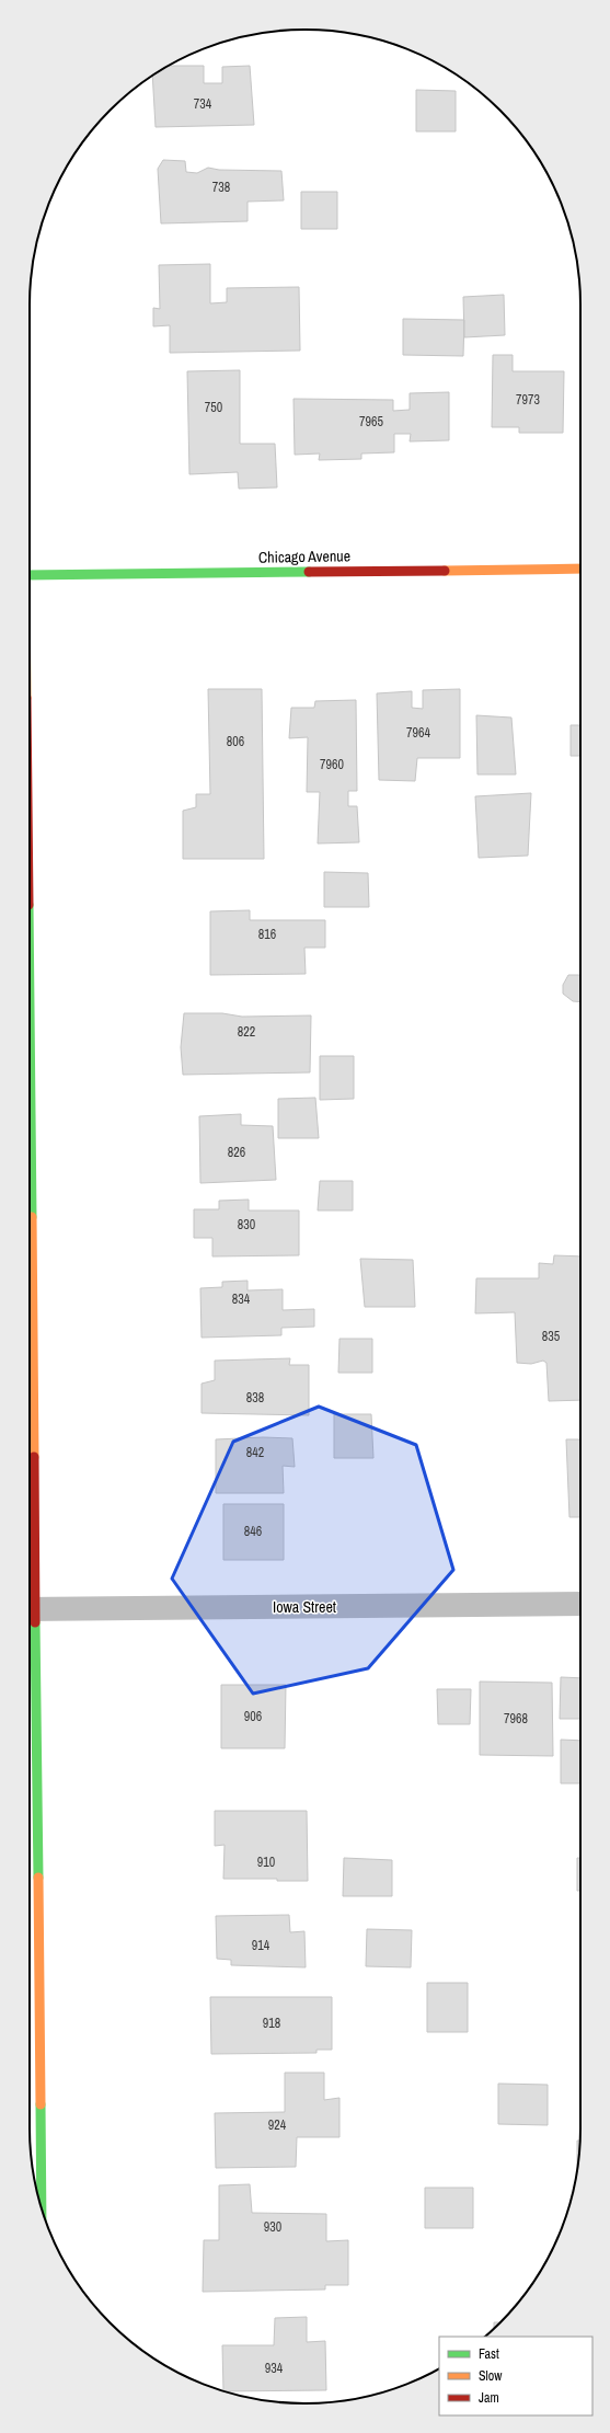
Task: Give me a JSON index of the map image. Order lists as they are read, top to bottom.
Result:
{
  "streets": {
    "street": ["Chicago Avenue", "Iowa Street"]
  },
  "house_numbers": [
    "734",
    "738",
    "7973",
    "750",
    "7965",
    "7964",
    "806",
    "7960",
    "816",
    "822",
    "826",
    "830",
    "834",
    "835",
    "838",
    "842",
    "846",
    "906",
    "7968",
    "910",
    "914",
    "918",
    "924",
    "930",
    "934"
  ],
  "legend": ["Fast", "Slow", "Jam"]
}
